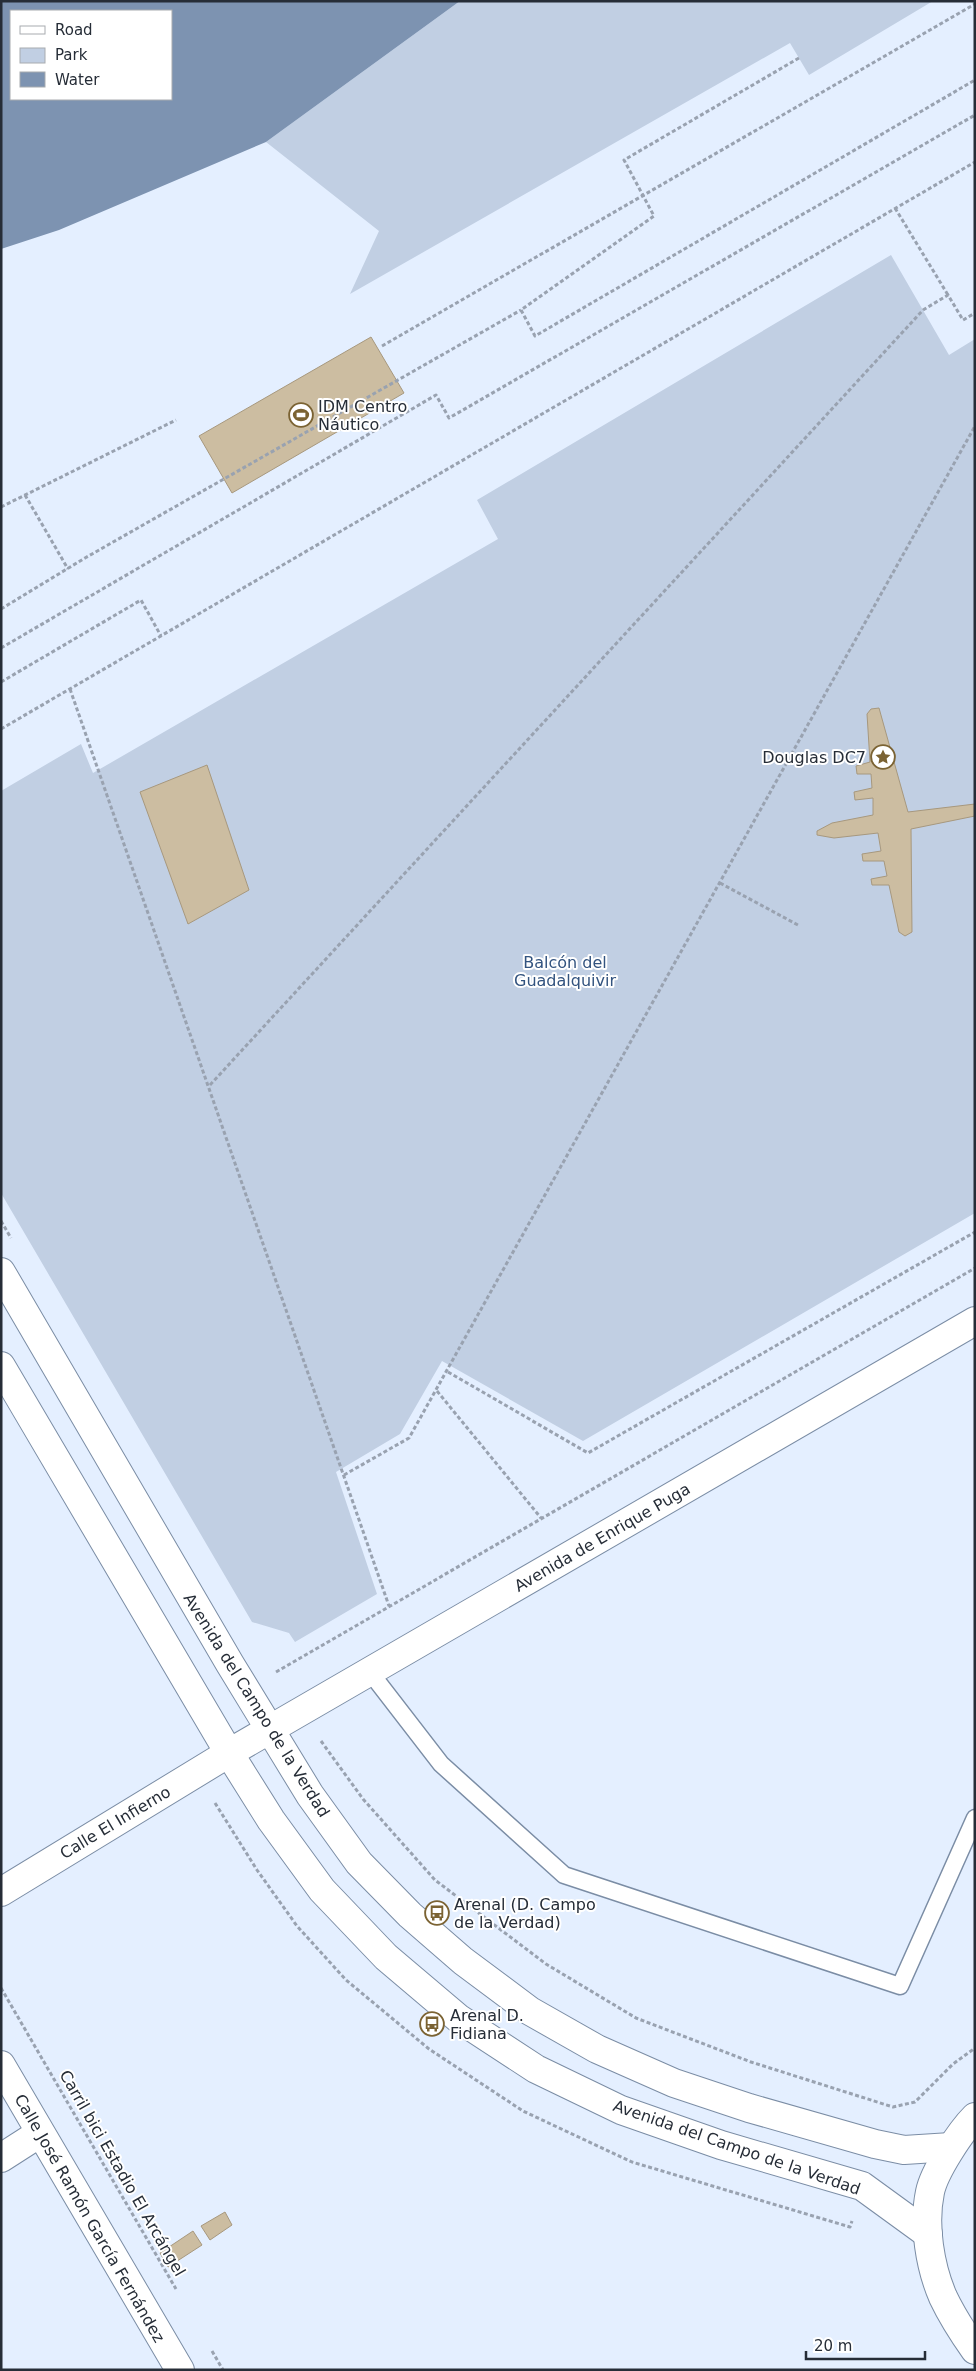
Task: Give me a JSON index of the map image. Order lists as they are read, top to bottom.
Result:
{
  "streets": {
    "main road": [
      "Avenida de Enrique Puga",
      "Avenida del Campo de la Verdad",
      "Calle El Infierno",
      "Calle José Ramón García Fernández"
    ],
    "path": ["Carril bici Estadio El Arcángel"]
  },
  "crossings": [
    ["Avenida de Enrique Puga", "Avenida del Campo de la Verdad"],
    ["Avenida de Enrique Puga", "Calle El Infierno"],
    ["Avenida del Campo de la Verdad", "Calle El Infierno"]
  ],
  "parks": ["Balcón del Guadalquivir"],
  "places": {
    "sports": ["IDM Centro Náutico"],
    "place": ["Douglas DC7"],
    "bus stop": ["Arenal (D. Campo de la Verdad)", "Arenal D. Fidiana"]
  },
  "legend": ["Road", "Park", "Water"],
  "scale_bar": "20 m"
}
